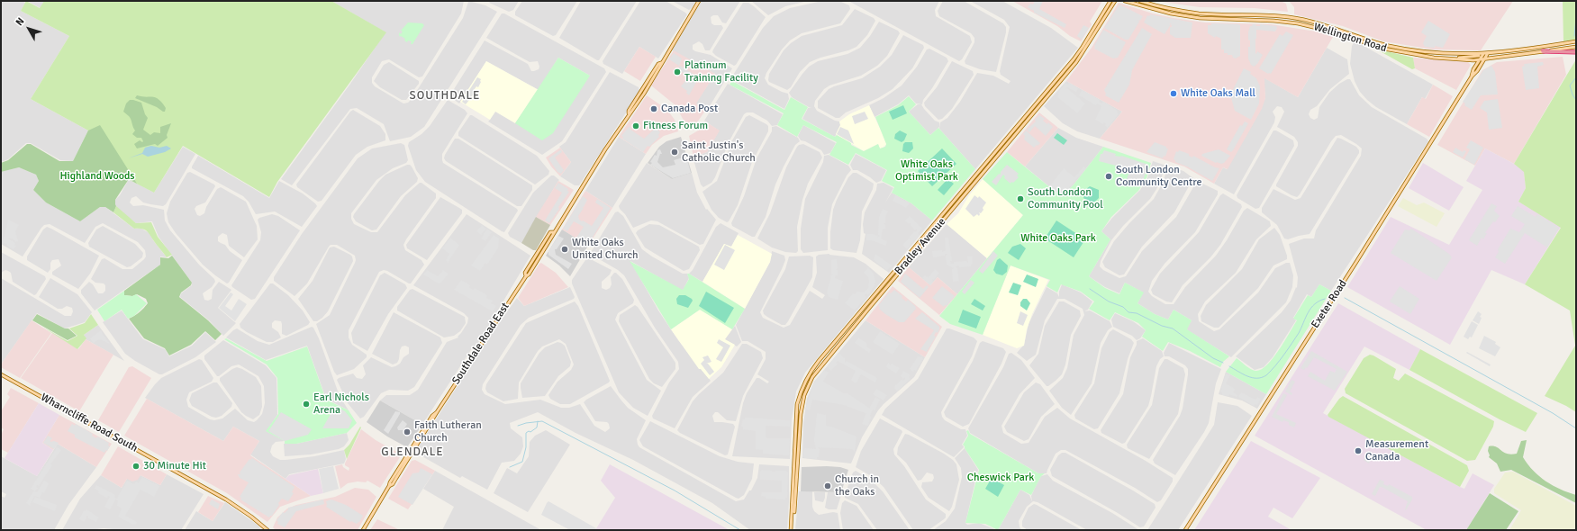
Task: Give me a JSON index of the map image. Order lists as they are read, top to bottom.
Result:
{
  "streets": {
    "main road": [
      "Wellington Road",
      "Bradley Avenue",
      "Exeter Road",
      "Southdale Road East",
      "Wharncliffe Road South"
    ]
  },
  "crossings": [
    ["Wellington Road", "Exeter Road"]
  ],
  "districts": ["SOUTHDALE", "GLENDALE"],
  "parks": [
    "White Oaks Optimist Park",
    "Highland Woods",
    "White Oaks Park",
    "Cheswick Park"
  ],
  "places": [
    "Platinum Training Facility",
    "White Oaks Mall",
    "Canada Post",
    "Fitness Forum",
    "Saint Justin's Catholic Church",
    "South London Community Centre",
    "South London Community Pool",
    "White Oaks United Church",
    "Earl Nichols Arena",
    "Faith Lutheran Church",
    "Measurement Canada",
    "30 Minute Hit",
    "Church in the Oaks"
  ],
  "north": "top left"
}
